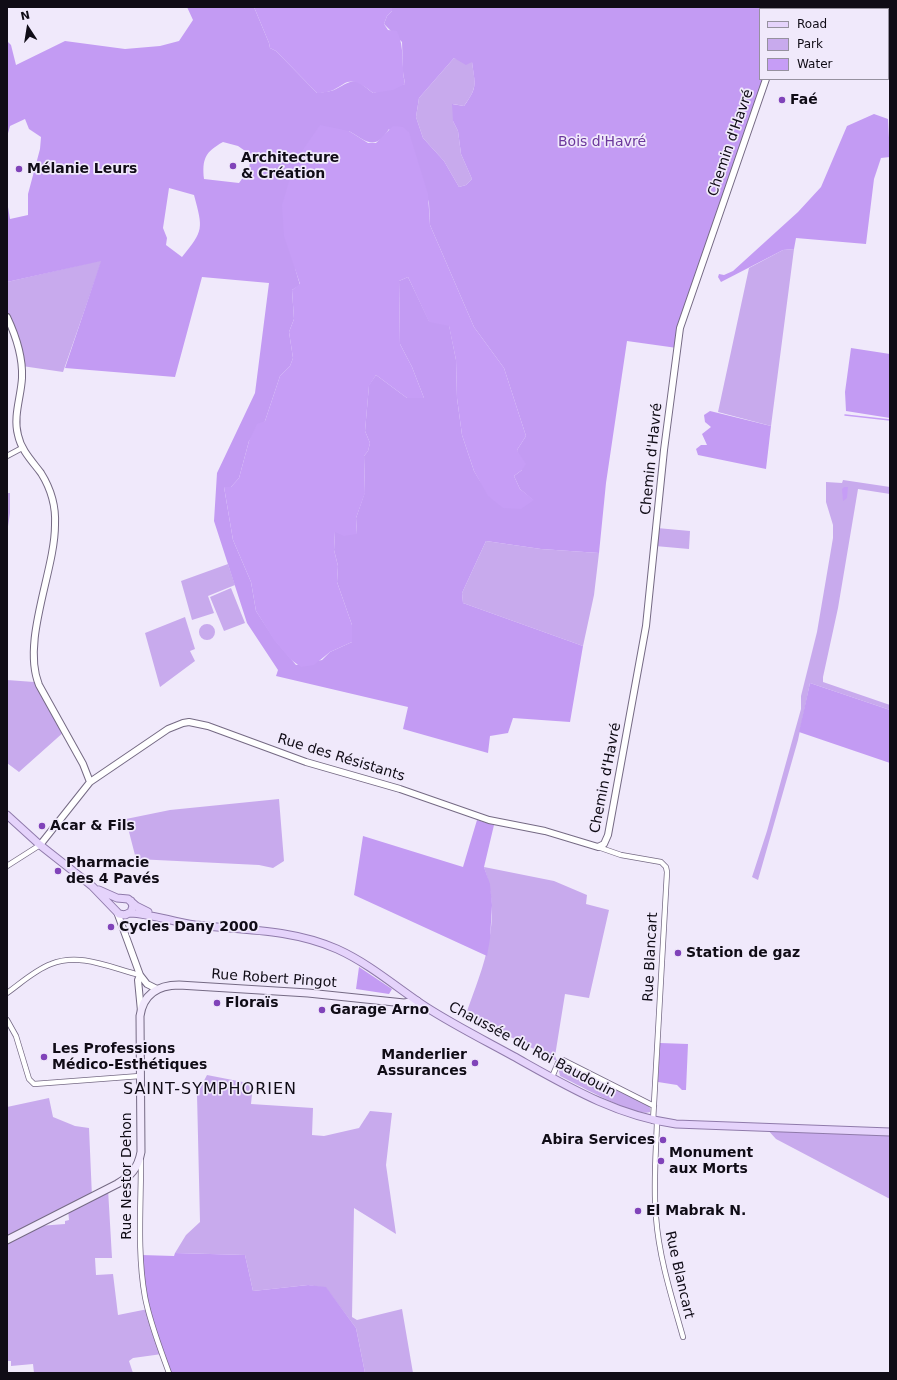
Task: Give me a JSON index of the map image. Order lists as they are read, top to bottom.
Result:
{
  "streets": {
    "main road": ["Rue Robert Pingot", "Chaussée du Roi Baudouin", "Rue Nestor Dehon"],
    "street": ["Chemin d'Havré", "Rue des Résistants", "Rue Blancart"]
  },
  "crossings": [
    ["Chemin d'Havré", "Rue des Résistants"],
    ["Chemin d'Havré", "Rue Blancart"],
    ["Rue des Résistants", "Rue Blancart"],
    ["Rue Blancart", "Chaussée du Roi Baudouin"],
    ["Rue Robert Pingot", "Chaussée du Roi Baudouin"],
    ["Chaussée du Roi Baudouin", "Rue Nestor Dehon"]
  ],
  "districts": ["SAINT-SYMPHORIEN"],
  "parks": ["Bois d'Havré"],
  "places": [
    "Faé",
    "Architecture & Création",
    "Mélanie Leurs",
    "Acar & Fils",
    "Pharmacie des 4 Pavés",
    "Cycles Dany 2000",
    "Station de gaz",
    "Floraïs",
    "Garage Arno",
    "Les Professions Médico-Esthétiques",
    "Manderlier Assurances",
    "Abira Services",
    "Monument aux Morts",
    "El Mabrak N."
  ],
  "legend": ["Road", "Park", "Water"],
  "north": "top"
}
